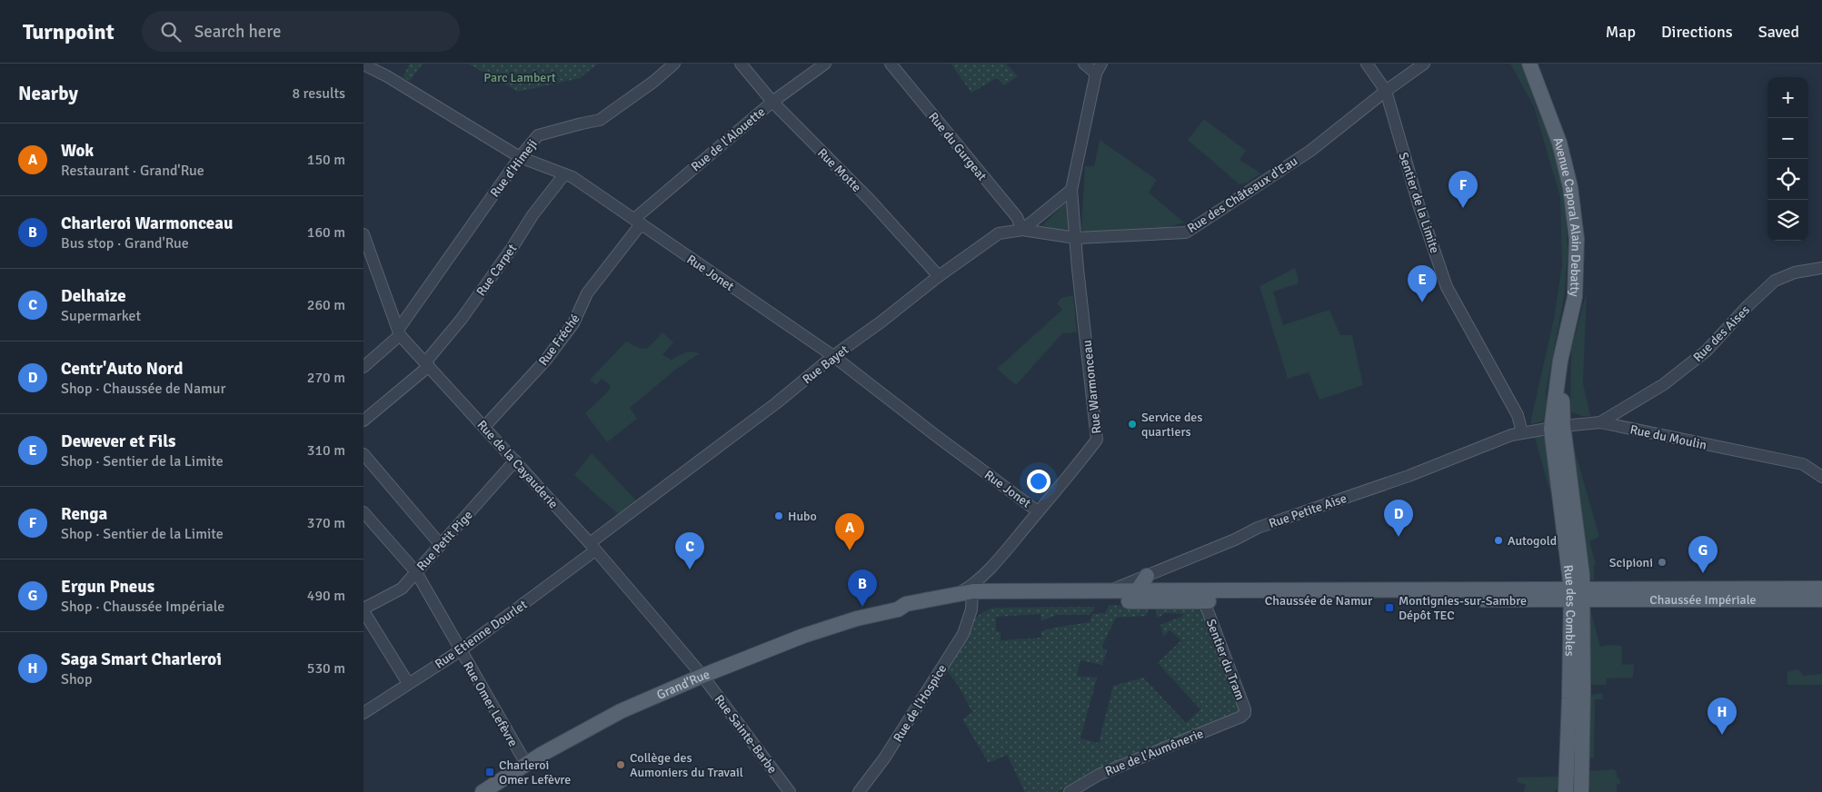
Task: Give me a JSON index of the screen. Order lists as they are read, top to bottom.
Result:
{
  "streets": {
    "main road": [
      "Avenue Caporal Alain Debatty",
      "Chaussée Impériale",
      "Chaussée de Namur",
      "Rue des Combles",
      "Grand'Rue"
    ],
    "street": [
      "Rue de l'Alouette",
      "Rue du Gurgeat",
      "Rue d'Himeji",
      "Rue Motte",
      "Rue des Châteaux d'Eau",
      "Sentier de la Limite",
      "Rue Carpet",
      "Rue Jonet",
      "Rue des Aises",
      "Rue Fréché",
      "Rue Bayet",
      "Rue Warmonceau",
      "Rue du Moulin",
      "Rue de la Cayauderie",
      "Rue Petite Aise",
      "Rue Petit Pige",
      "Rue Etienne Dourlet",
      "Sentier du Tram",
      "Rue de l'Hospice",
      "Rue Omer Lefèvre",
      "Rue Sainte-Barbe",
      "Rue de l'Aumônerie"
    ]
  },
  "crossings": [
    ["Rue de l'Alouette", "Rue Motte"],
    ["Rue de l'Alouette", "Rue Jonet"],
    ["Rue de l'Alouette", "Rue Fréché"],
    ["Rue du Gurgeat", "Rue Bayet"],
    ["Rue d'Himeji", "Rue Jonet"],
    ["Rue d'Himeji", "Rue de la Cayauderie"],
    ["Rue Motte", "Rue Bayet"],
    ["Rue des Châteaux d'Eau", "Sentier de la Limite"],
    ["Rue des Châteaux d'Eau", "Rue Bayet"],
    ["Rue des Châteaux d'Eau", "Rue Warmonceau"],
    ["Sentier de la Limite", "Rue du Moulin"],
    ["Sentier de la Limite", "Rue Petite Aise"],
    ["Avenue Caporal Alain Debatty", "Rue du Moulin"],
    ["Avenue Caporal Alain Debatty", "Chaussée Impériale"],
    ["Avenue Caporal Alain Debatty", "Chaussée de Namur"],
    ["Avenue Caporal Alain Debatty", "Rue des Combles"],
    ["Rue Carpet", "Rue Jonet"],
    ["Rue Carpet", "Rue de la Cayauderie"],
    ["Rue Jonet", "Rue Fréché"],
    ["Rue Jonet", "Rue Bayet"],
    ["Rue Jonet", "Rue Warmonceau"],
    ["Rue des Aises", "Rue du Moulin"],
    ["Rue Fréché", "Rue de la Cayauderie"],
    ["Rue Bayet", "Rue Warmonceau"],
    ["Rue Bayet", "Rue de la Cayauderie"],
    ["Rue Bayet", "Rue Etienne Dourlet"],
    ["Rue Warmonceau", "Chaussée de Namur"],
    ["Rue Warmonceau", "Rue de l'Hospice"],
    ["Rue du Moulin", "Rue Petite Aise"],
    ["Rue de la Cayauderie", "Rue Petit Pige"],
    ["Rue de la Cayauderie", "Rue Etienne Dourlet"],
    ["Rue de la Cayauderie", "Grand'Rue"],
    ["Rue de la Cayauderie", "Rue Sainte-Barbe"],
    ["Rue Petite Aise", "Chaussée de Namur"],
    ["Rue Petit Pige", "Rue Omer Lefèvre"],
    ["Chaussée Impériale", "Chaussée de Namur"],
    ["Chaussée Impériale", "Rue des Combles"],
    ["Chaussée de Namur", "Rue des Combles"],
    ["Chaussée de Namur", "Sentier du Tram"],
    ["Chaussée de Namur", "Grand'Rue"],
    ["Chaussée de Namur", "Rue de l'Hospice"],
    ["Rue Etienne Dourlet", "Rue Omer Lefèvre"],
    ["Sentier du Tram", "Rue de l'Aumônerie"],
    ["Grand'Rue", "Rue Omer Lefèvre"],
    ["Grand'Rue", "Rue Sainte-Barbe"]
  ],
  "parks": ["Parc Lambert"],
  "places": {
    "other": [
      "Service des quartiers",
      "Hubo",
      "Autogold",
      "Scipioni",
      "Collège des Aumoniers du Travail"
    ],
    "transit": ["Montignies-sur-Sambre Dépôt TEC", "Charleroi Omer Lefèvre"]
  },
  "page": {
    "header": "Turnpoint",
    "search": "Search here",
    "nav": ["Map", "Directions", "Saved"],
    "heading": ["Nearby", "8 results"],
    "map_buttons": ["+", "−"],
    "list": [
      {
        "mark": "A",
        "name": "Wok",
        "note": "Restaurant · Grand'Rue",
        "value": "150 m"
      },
      {
        "mark": "B",
        "name": "Charleroi Warmonceau",
        "note": "Bus stop · Grand'Rue",
        "value": "160 m"
      },
      {
        "mark": "C",
        "name": "Delhaize",
        "note": "Supermarket",
        "value": "260 m"
      },
      {
        "mark": "D",
        "name": "Centr'Auto Nord",
        "note": "Shop · Chaussée de Namur",
        "value": "270 m"
      },
      {
        "mark": "E",
        "name": "Dewever et Fils",
        "note": "Shop · Sentier de la Limite",
        "value": "310 m"
      },
      {
        "mark": "F",
        "name": "Renga",
        "note": "Shop · Sentier de la Limite",
        "value": "370 m"
      },
      {
        "mark": "G",
        "name": "Ergun Pneus",
        "note": "Shop · Chaussée Impériale",
        "value": "490 m"
      },
      {
        "mark": "H",
        "name": "Saga Smart Charleroi",
        "note": "Shop",
        "value": "530 m"
      }
    ],
    "pins": [
      "F",
      "E",
      "D",
      "A",
      "C",
      "G",
      "B",
      "H"
    ]
  }
}
